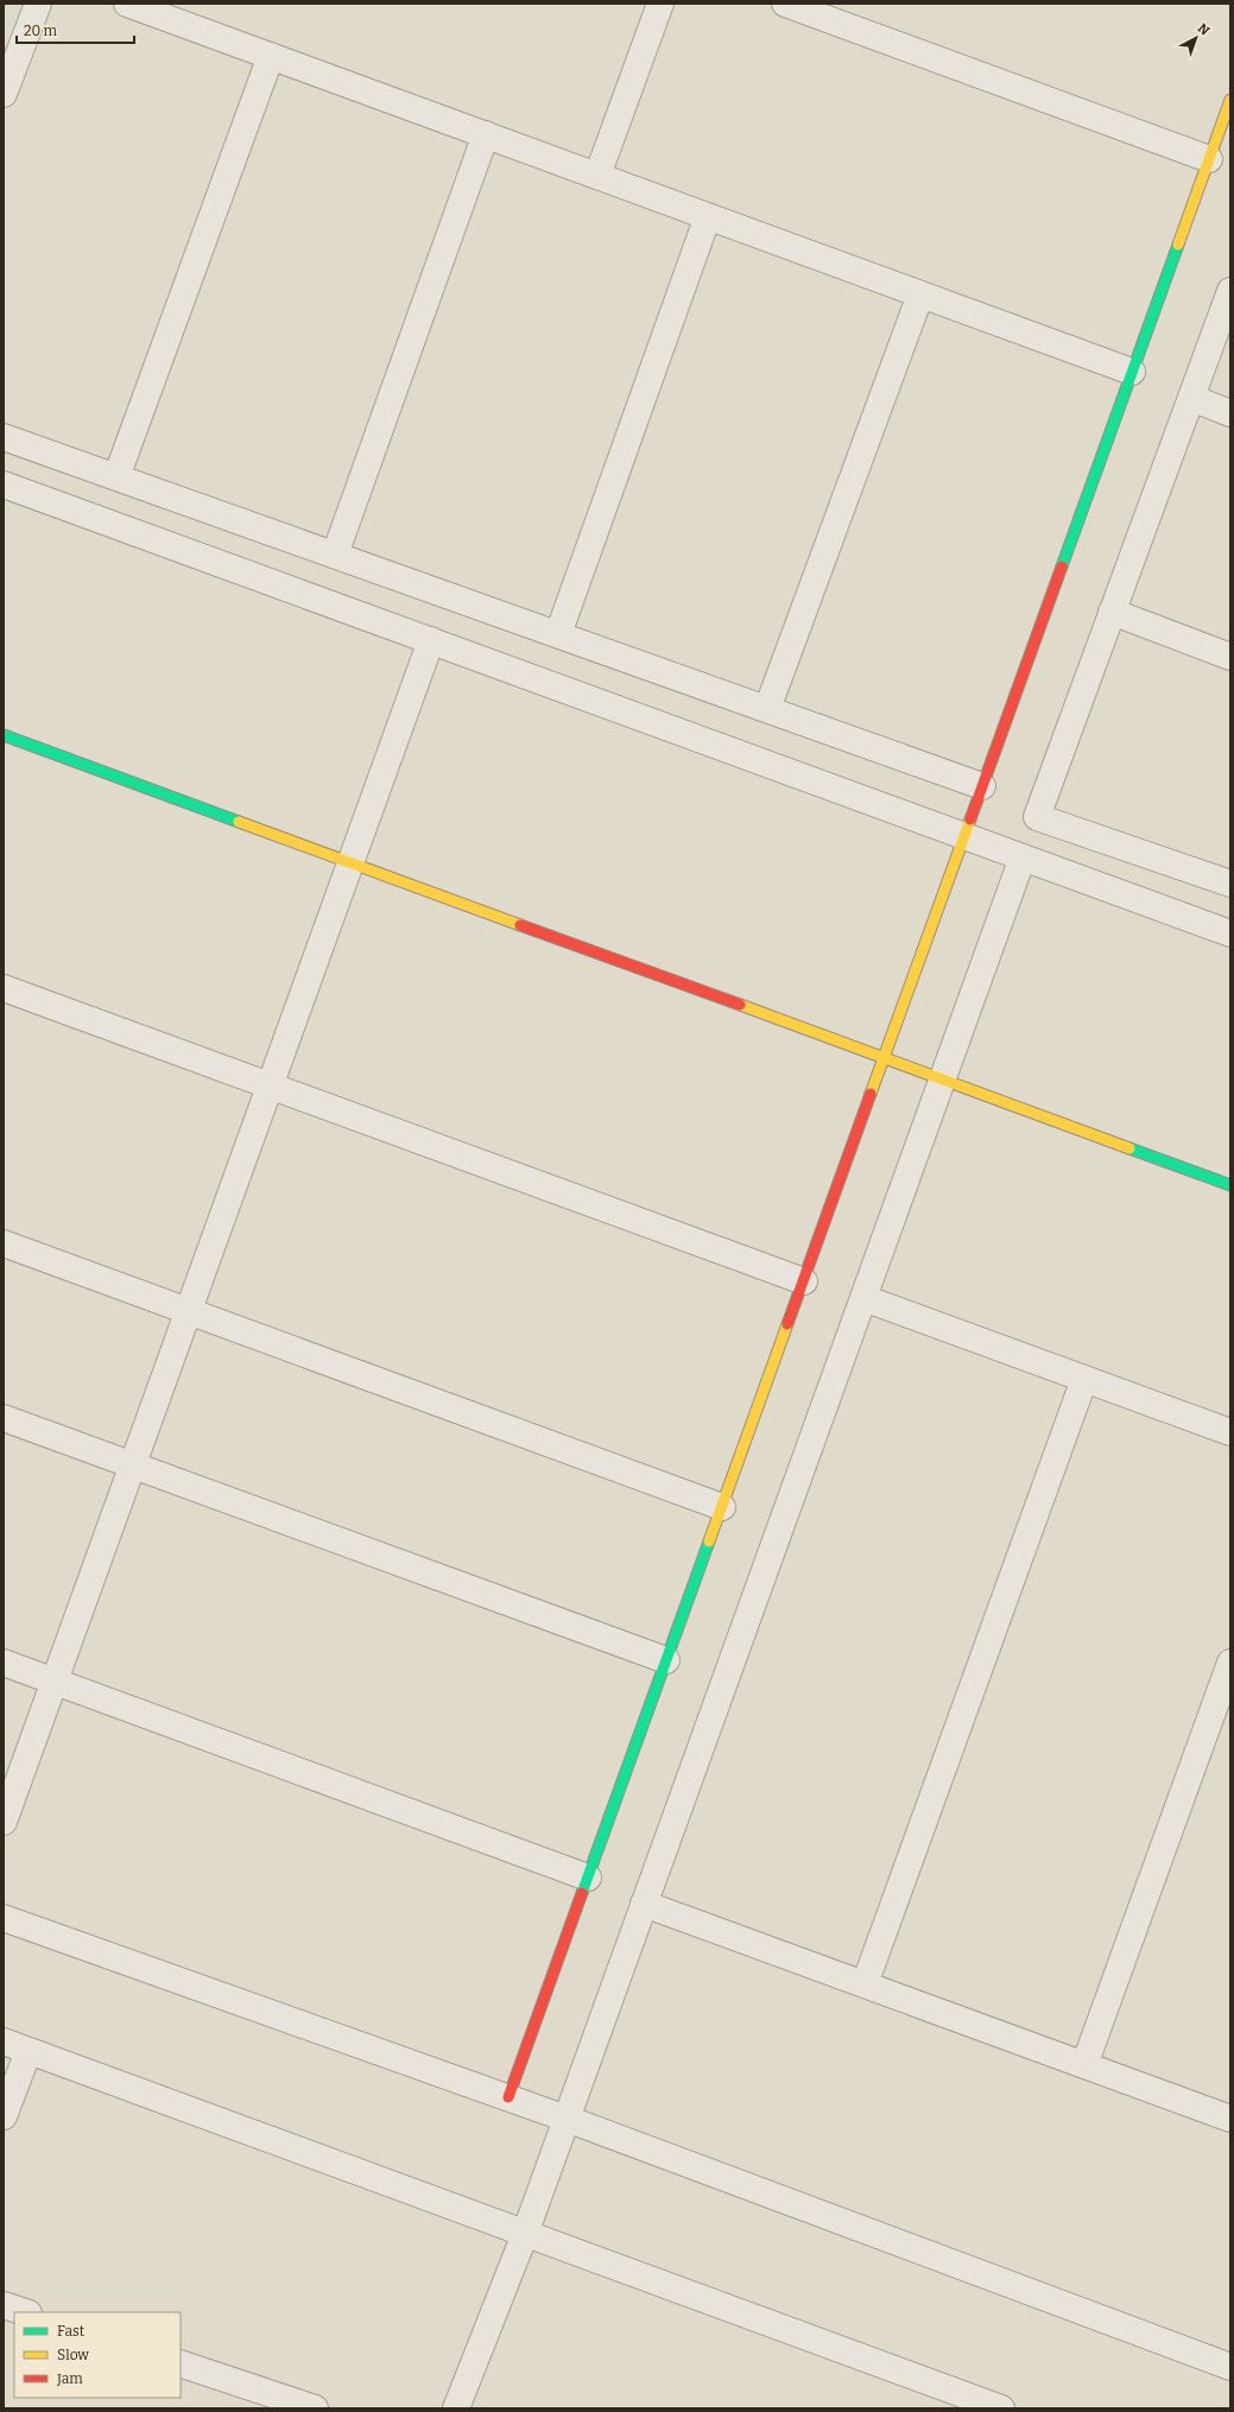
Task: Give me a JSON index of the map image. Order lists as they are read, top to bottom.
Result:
{
  "legend": ["Fast", "Slow", "Jam"],
  "scale_bar": "20 m",
  "north": "top right"
}
